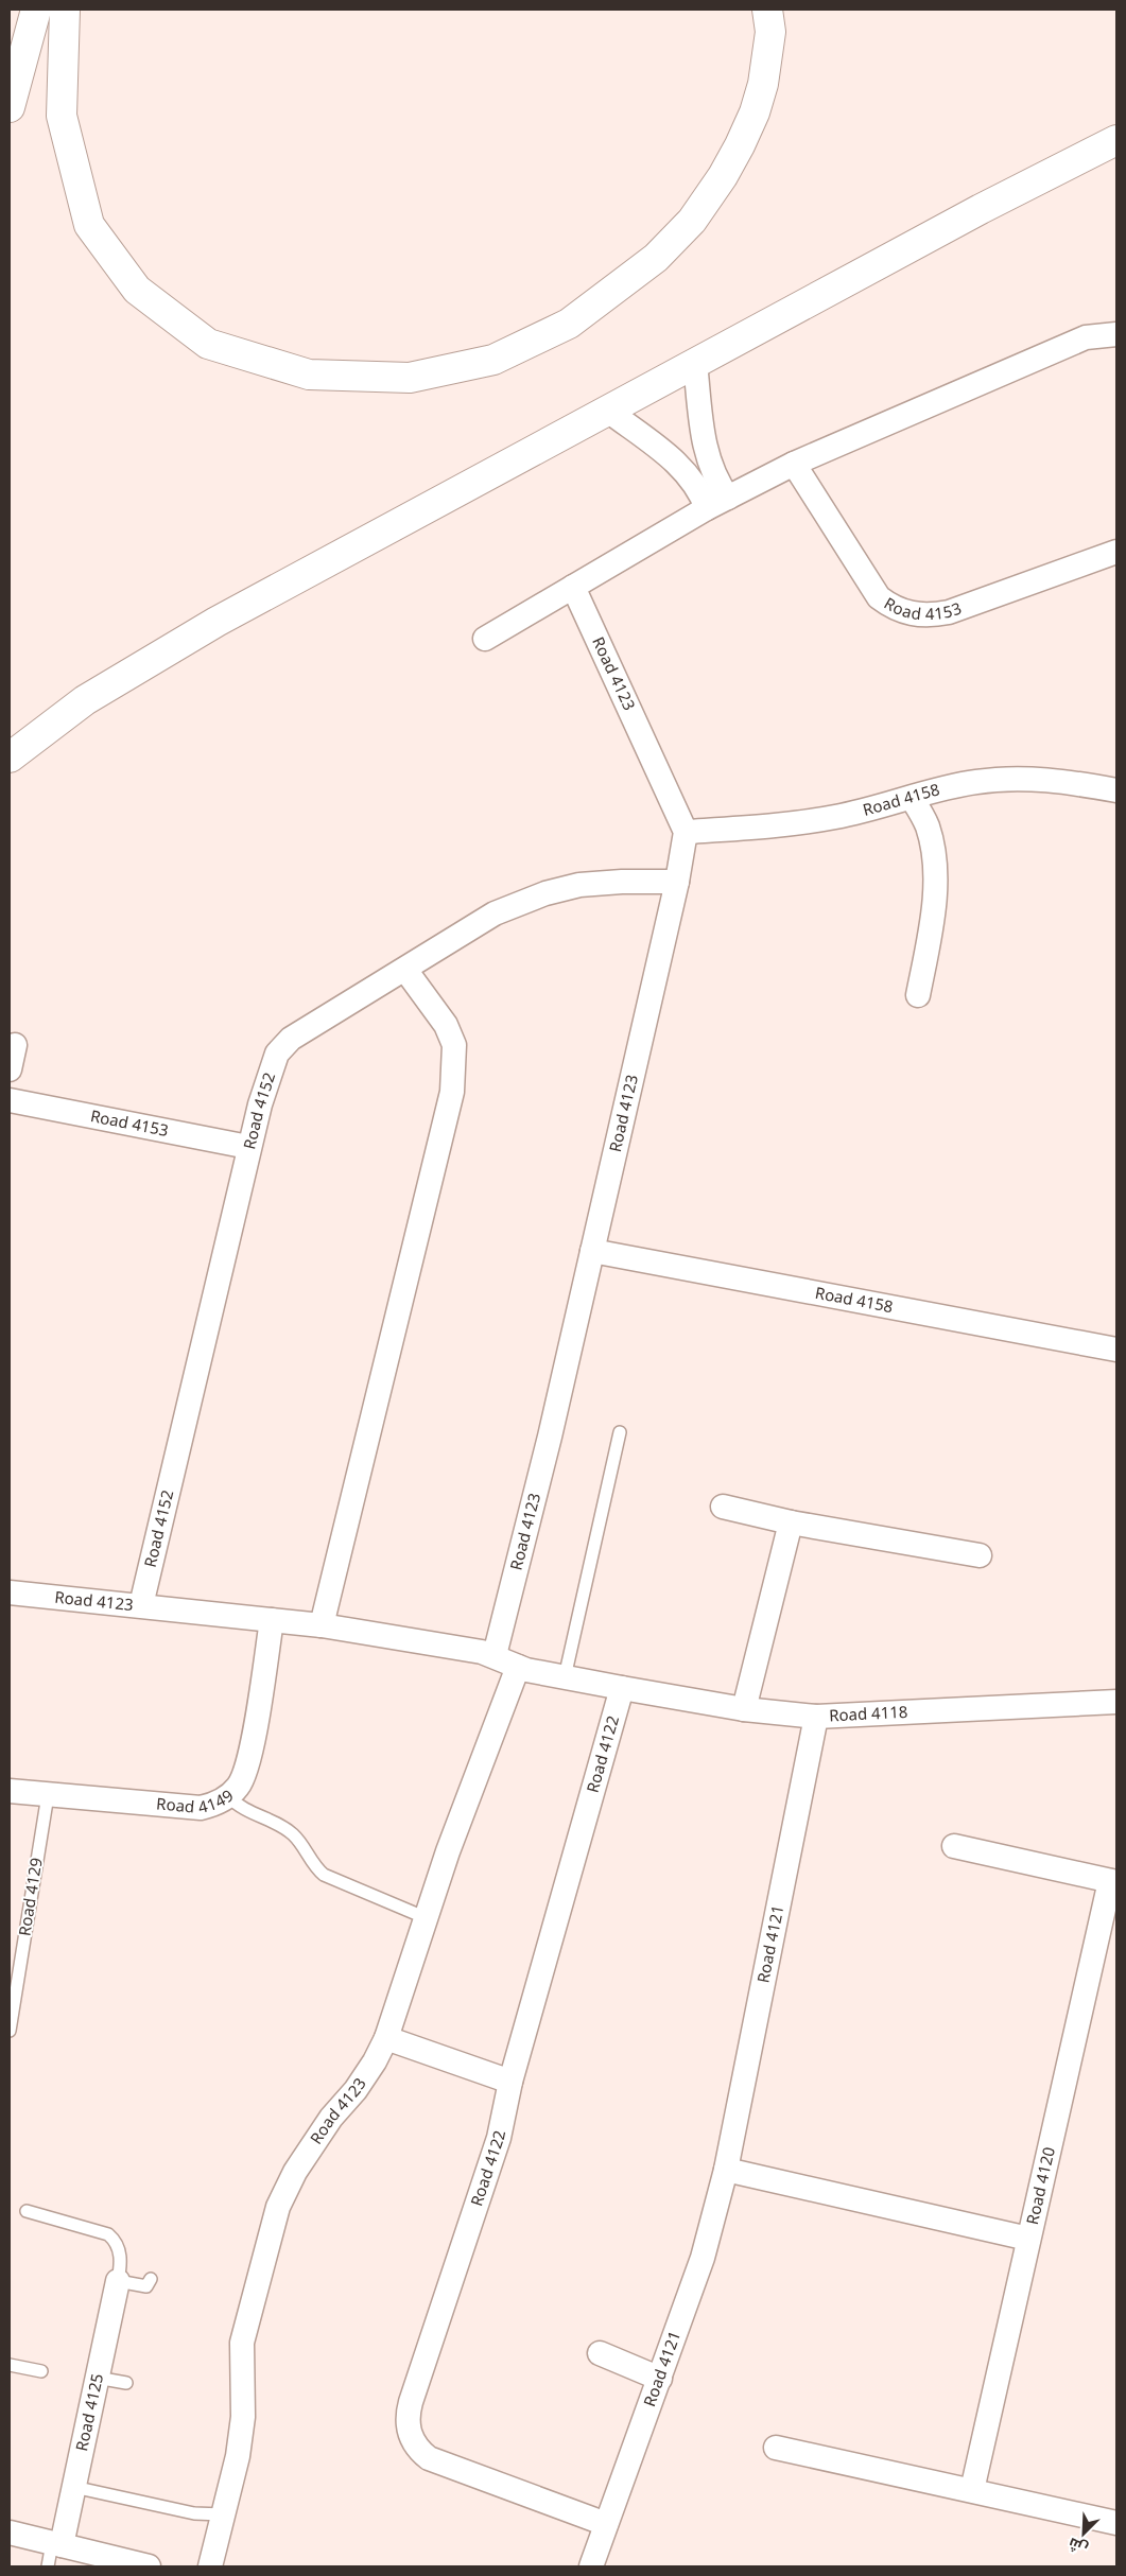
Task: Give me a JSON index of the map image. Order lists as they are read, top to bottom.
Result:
{
  "streets": {
    "street": [
      "Road 4153",
      "Road 4123",
      "Road 4158",
      "Road 4152",
      "Road 4118",
      "Road 4122",
      "Road 4149",
      "Road 4121",
      "Road 4120",
      "Road 4125"
    ],
    "lane": ["Road 4129"]
  },
  "crossings": [
    ["Road 4153", "Road 4152"],
    ["Road 4123", "Road 4158"],
    ["Road 4123", "Road 4152"],
    ["Road 4123", "Road 4118"],
    ["Road 4123", "Road 4122"],
    ["Road 4123", "Road 4149"],
    ["Road 4118", "Road 4122"],
    ["Road 4118", "Road 4121"],
    ["Road 4122", "Road 4121"],
    ["Road 4149", "Road 4129"]
  ],
  "north": "bottom left"
}
